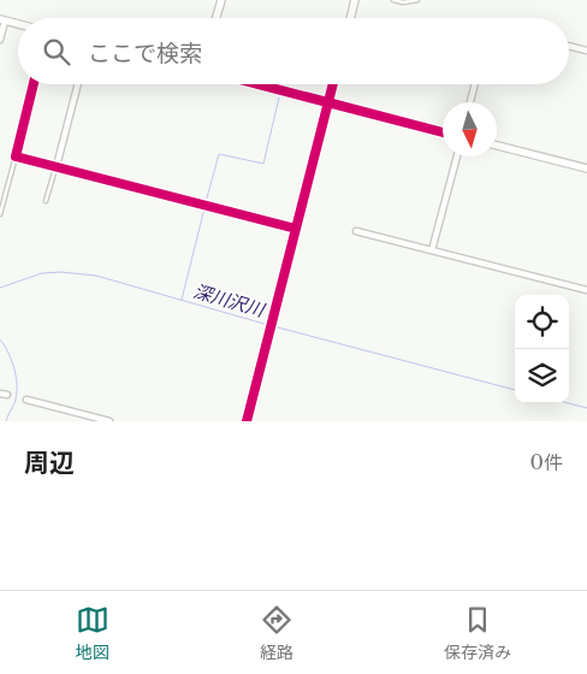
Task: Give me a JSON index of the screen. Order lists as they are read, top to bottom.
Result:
{
  "water": ["深川沢川"],
  "north": "bottom",
  "page": {
    "search": "ここで検索",
    "heading": ["周辺", "0件"],
    "nav": ["地図", "経路", "保存済み"]
  }
}
